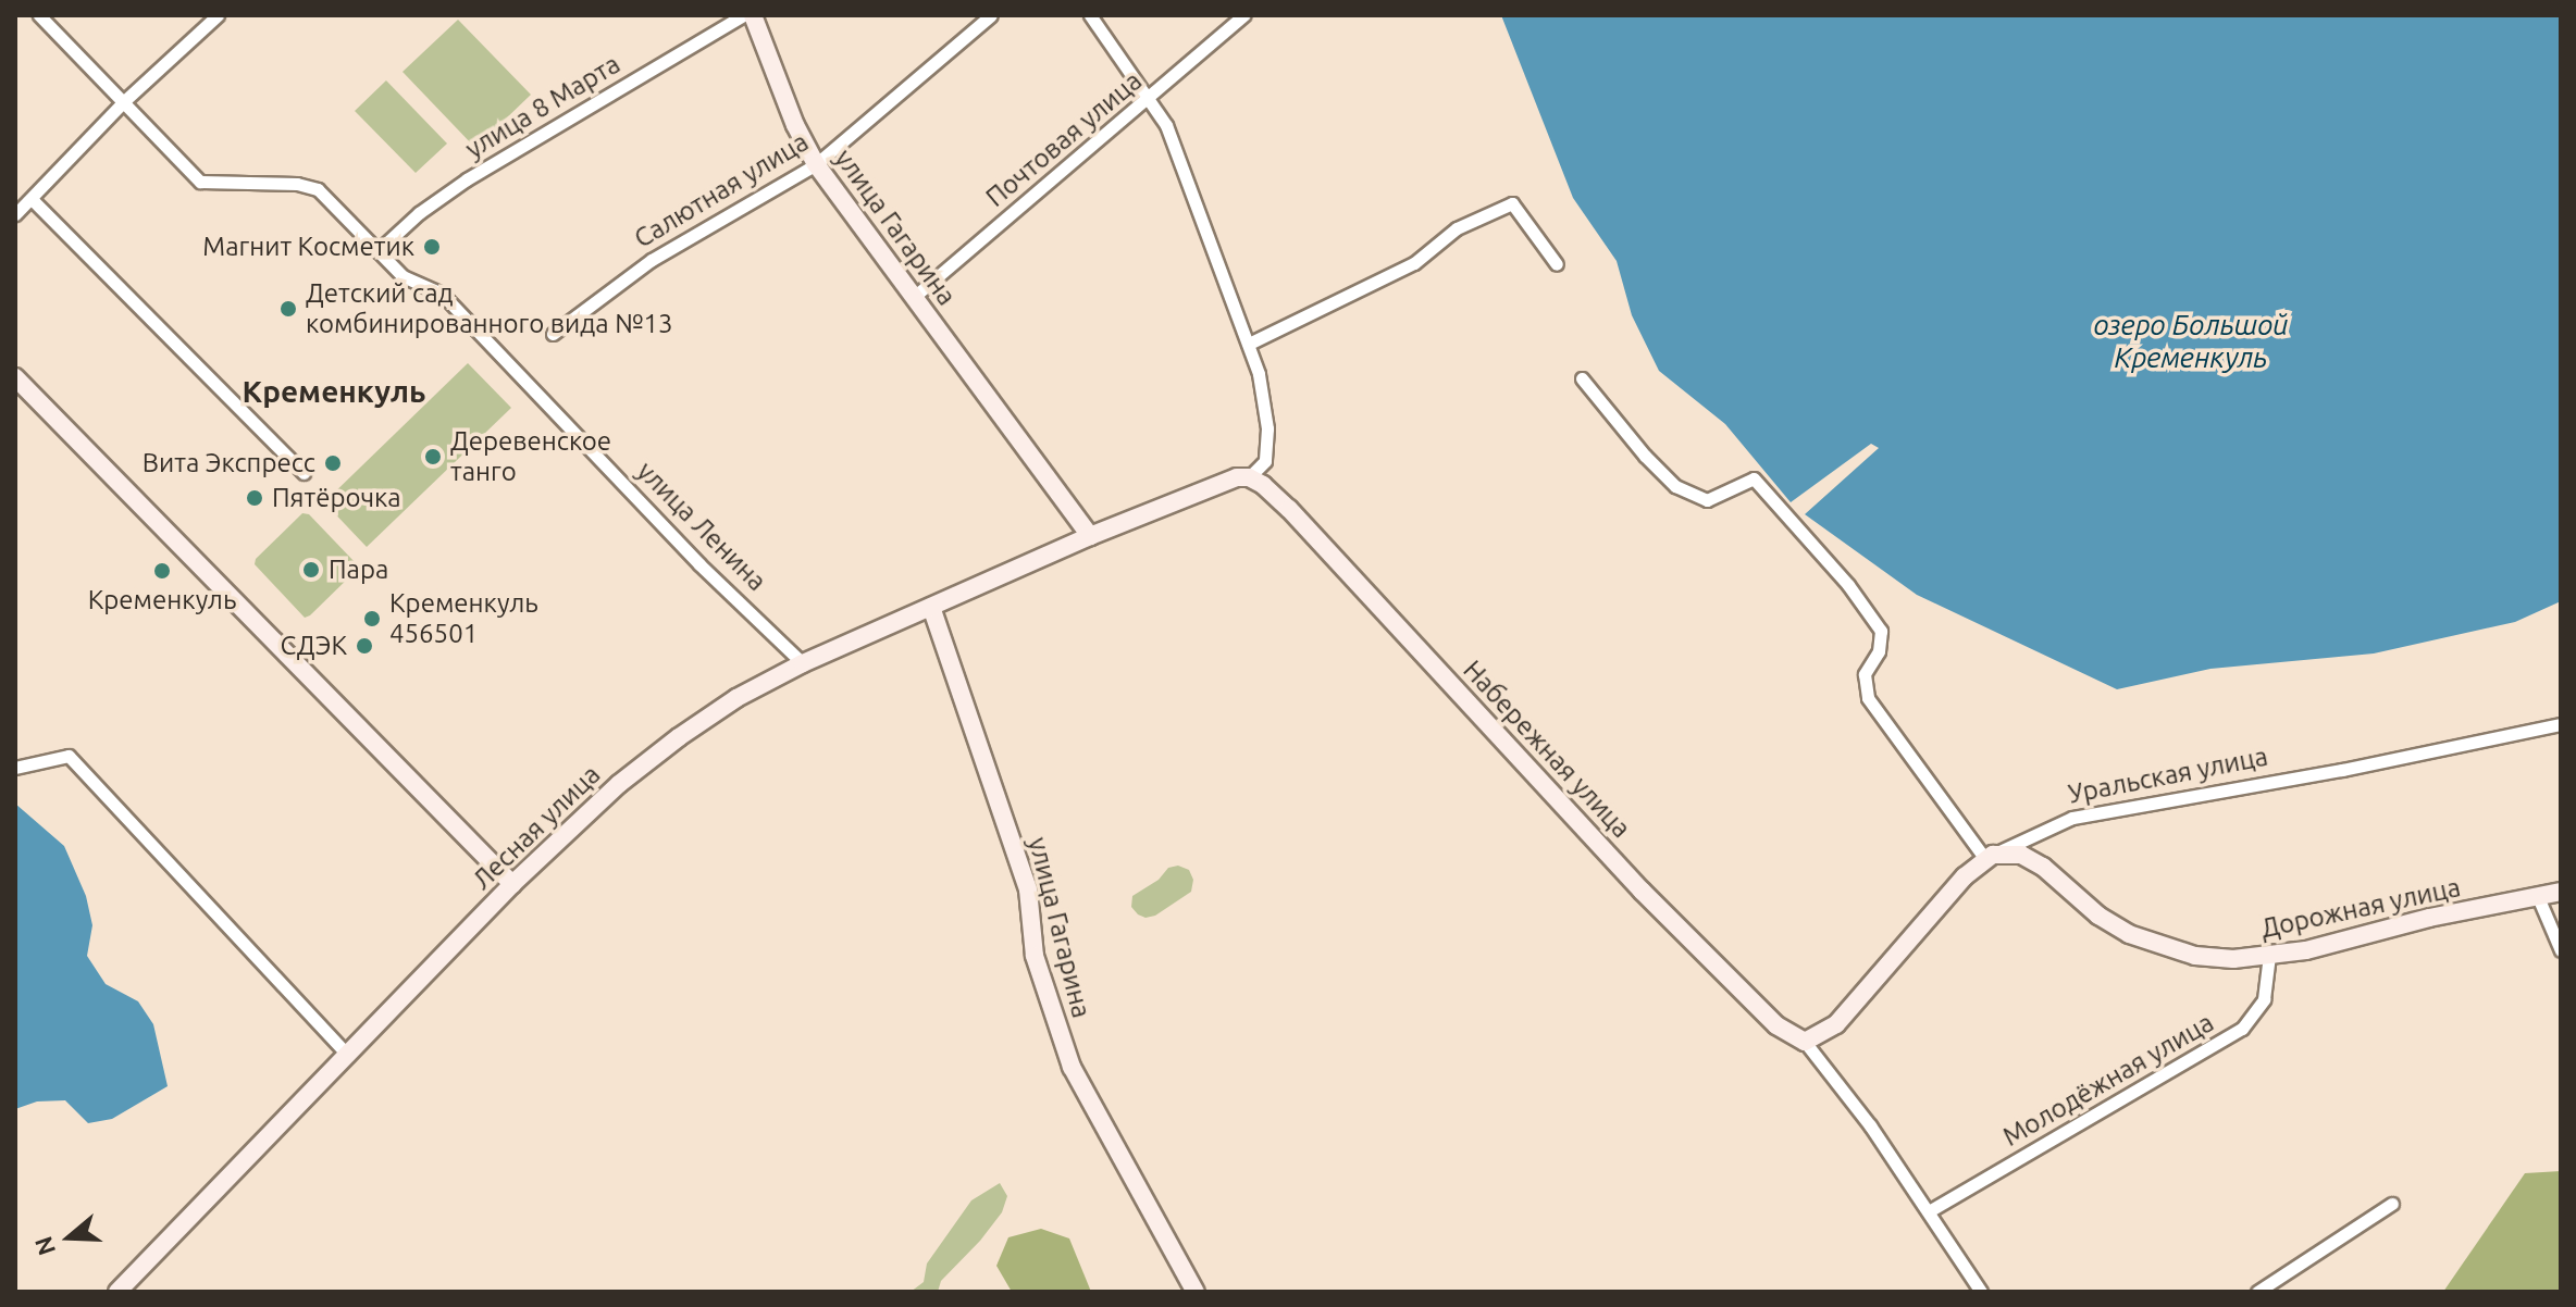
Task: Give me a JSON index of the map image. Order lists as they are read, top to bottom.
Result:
{
  "streets": {
    "street": [
      "улица 8 Марта",
      "Почтовая улица",
      "Салютная улица",
      "улица Гагарина",
      "улица Ленина",
      "Набережная улица",
      "Уральская улица",
      "Лесная улица",
      "Дорожная улица",
      "Молодёжная улица"
    ]
  },
  "crossings": [
    ["улица 8 Марта", "улица Ленина"],
    ["Почтовая улица", "улица Гагарина"],
    ["Салютная улица", "улица Гагарина"],
    ["улица Гагарина", "Лесная улица"],
    ["улица Ленина", "Лесная улица"],
    ["Набережная улица", "Уральская улица"],
    ["Уральская улица", "Дорожная улица"],
    ["Дорожная улица", "Молодёжная улица"]
  ],
  "districts": ["Кременкуль"],
  "water": ["озеро Большой Кременкуль"],
  "places": [
    "Магнит Косметик",
    "Детский сад комбинированного вида №13",
    "Деревенское танго",
    "Вита Экспресс",
    "Пятёрочка",
    "Пара",
    "Кременкуль",
    "Кременкуль 456501",
    "СДЭК"
  ],
  "north": "left"
}
